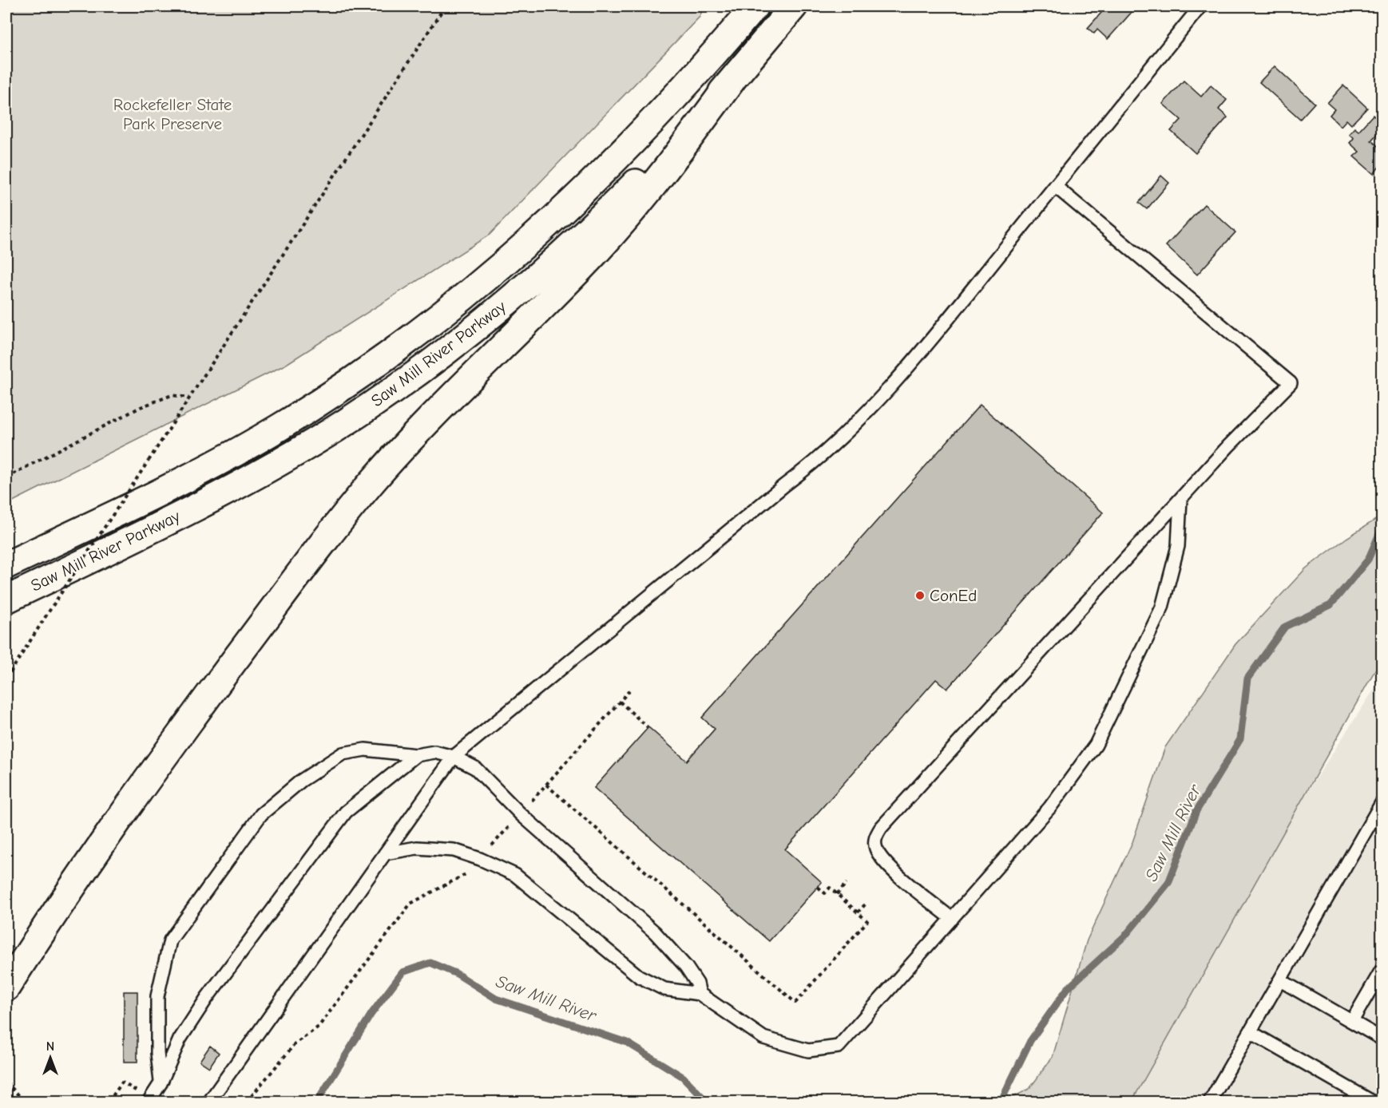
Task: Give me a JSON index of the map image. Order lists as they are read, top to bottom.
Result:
{
  "streets": {
    "highway": ["Saw Mill River Parkway"]
  },
  "water": ["Saw Mill River"],
  "parks": ["Rockefeller State Park Preserve"],
  "places": ["ConEd"],
  "north": "top"
}
